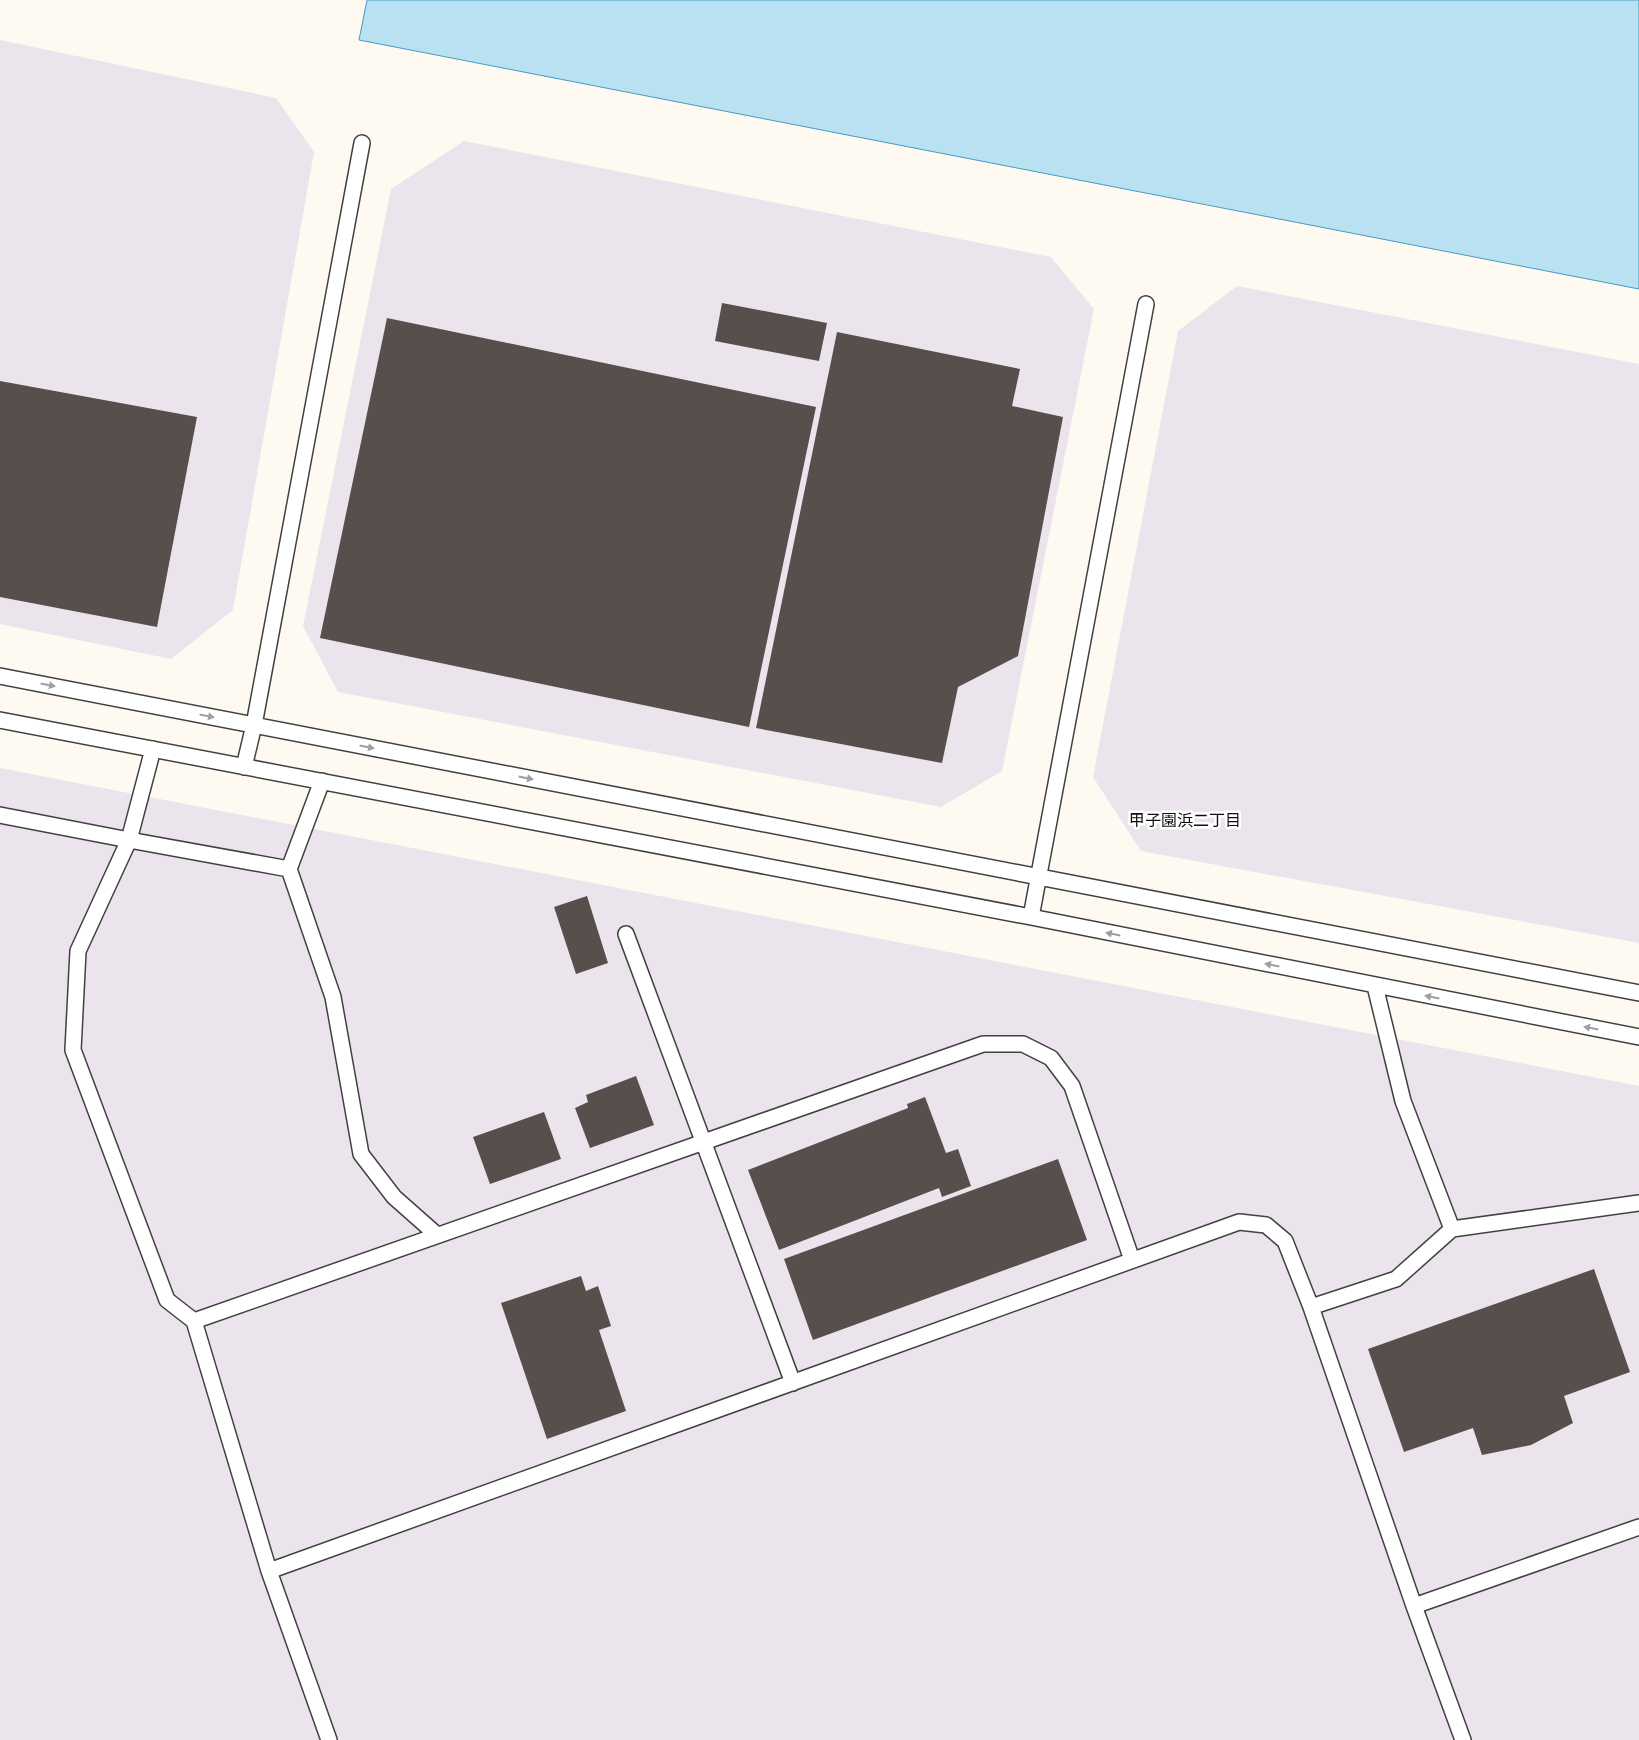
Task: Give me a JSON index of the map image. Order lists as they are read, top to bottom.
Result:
{
  "districts": ["甲子園浜二丁目"]
}
